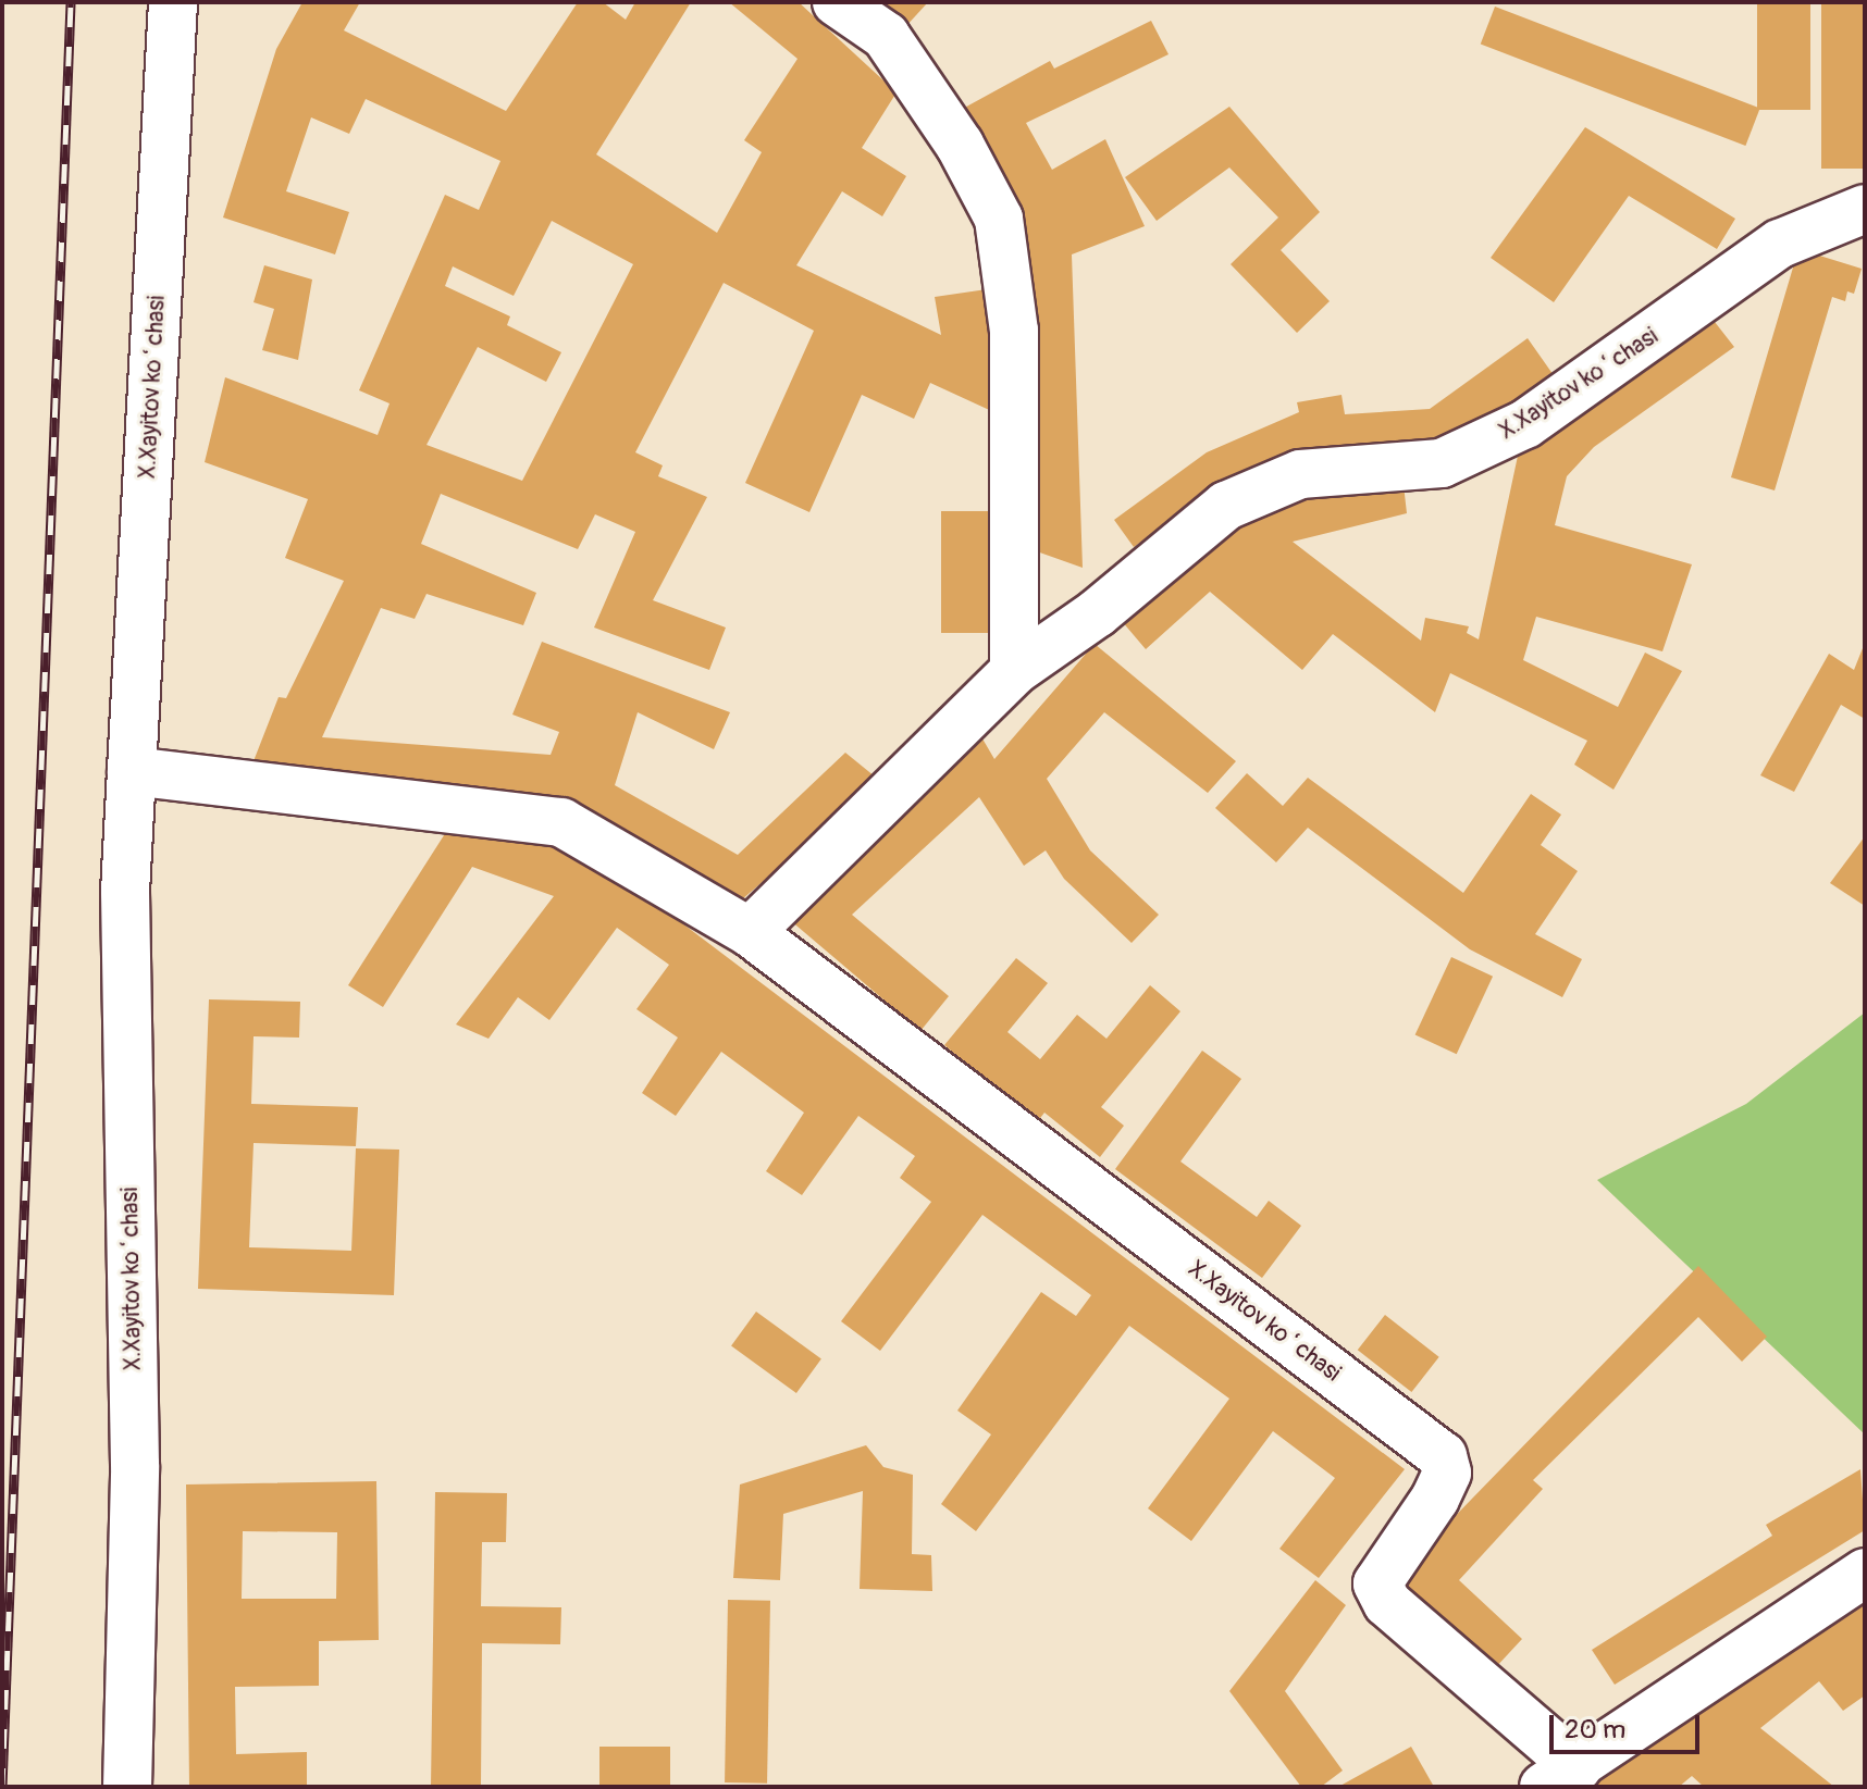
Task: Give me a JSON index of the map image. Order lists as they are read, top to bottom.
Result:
{
  "streets": {
    "street": ["X.Xayitov koʻchasi"]
  },
  "scale_bar": "20 m"
}
